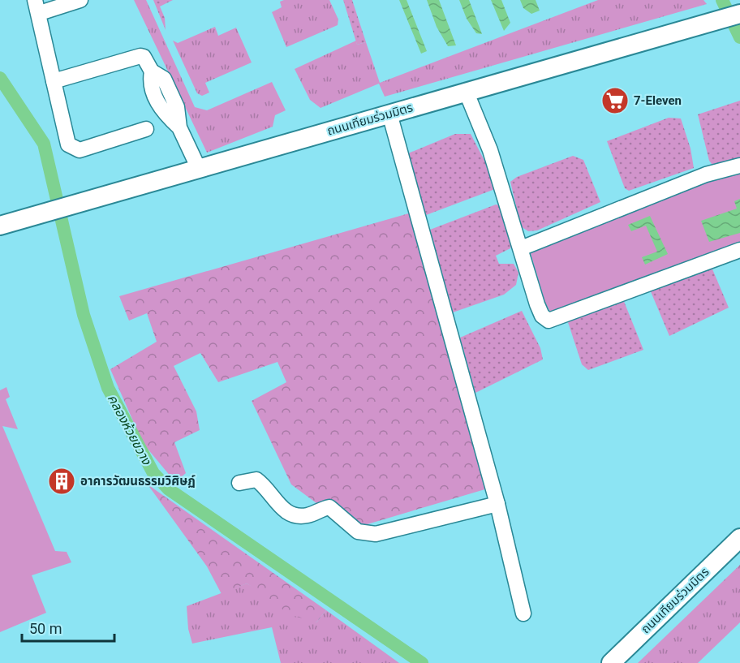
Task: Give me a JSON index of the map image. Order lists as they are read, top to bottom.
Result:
{
  "streets": {
    "street": ["ถนนเทียมร่วมมิตร"]
  },
  "water": ["คลองห้วยขวาง"],
  "places": {
    "supermarket": ["7-Eleven"],
    "building": ["อาคารวัฒนธรรมวิศิษฏ์"]
  },
  "scale_bar": "50 m"
}
